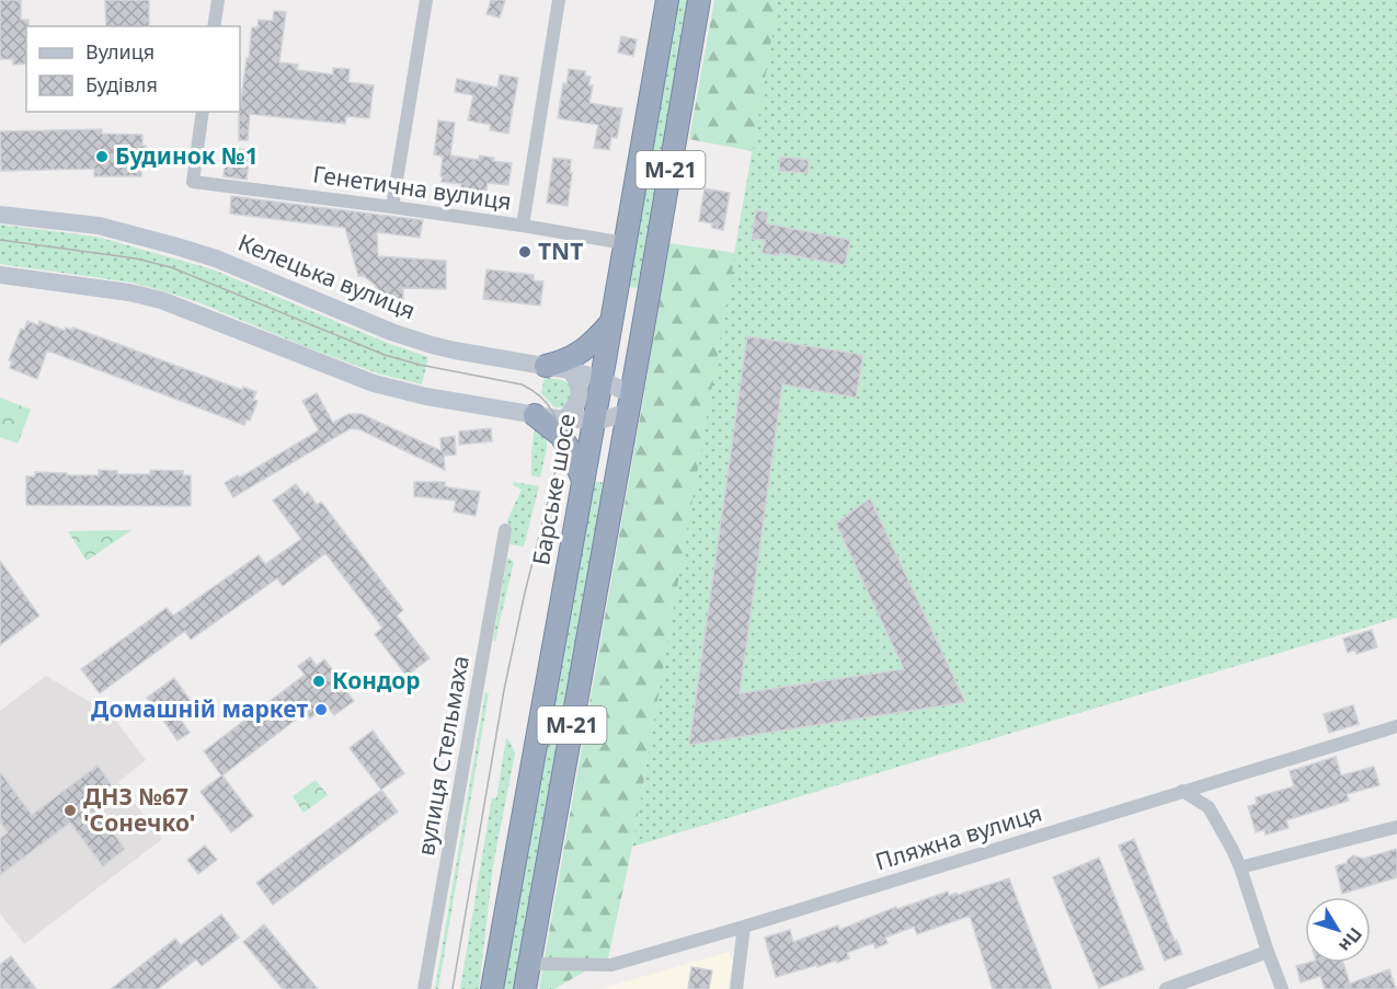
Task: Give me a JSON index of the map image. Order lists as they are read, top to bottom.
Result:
{
  "streets": {
    "highway": ["М-21", "Барське шосе"],
    "main road": ["Келецька вулиця"],
    "street": ["Генетична вулиця", "вулиця Стельмаха", "Пляжна вулиця"]
  },
  "crossings": [
    ["М-21", "Келецька вулиця"],
    ["М-21", "Пляжна вулиця"],
    ["Генетична вулиця", "Барське шосе"],
    ["Келецька вулиця", "Барське шосе"]
  ],
  "places": [
    "Будинок №1",
    "TNT",
    "Кондор",
    "Домашній маркет",
    "ДНЗ №67 'Сонечко'"
  ],
  "legend": ["Вулиця", "Будівля"],
  "north": "bottom right"
}
